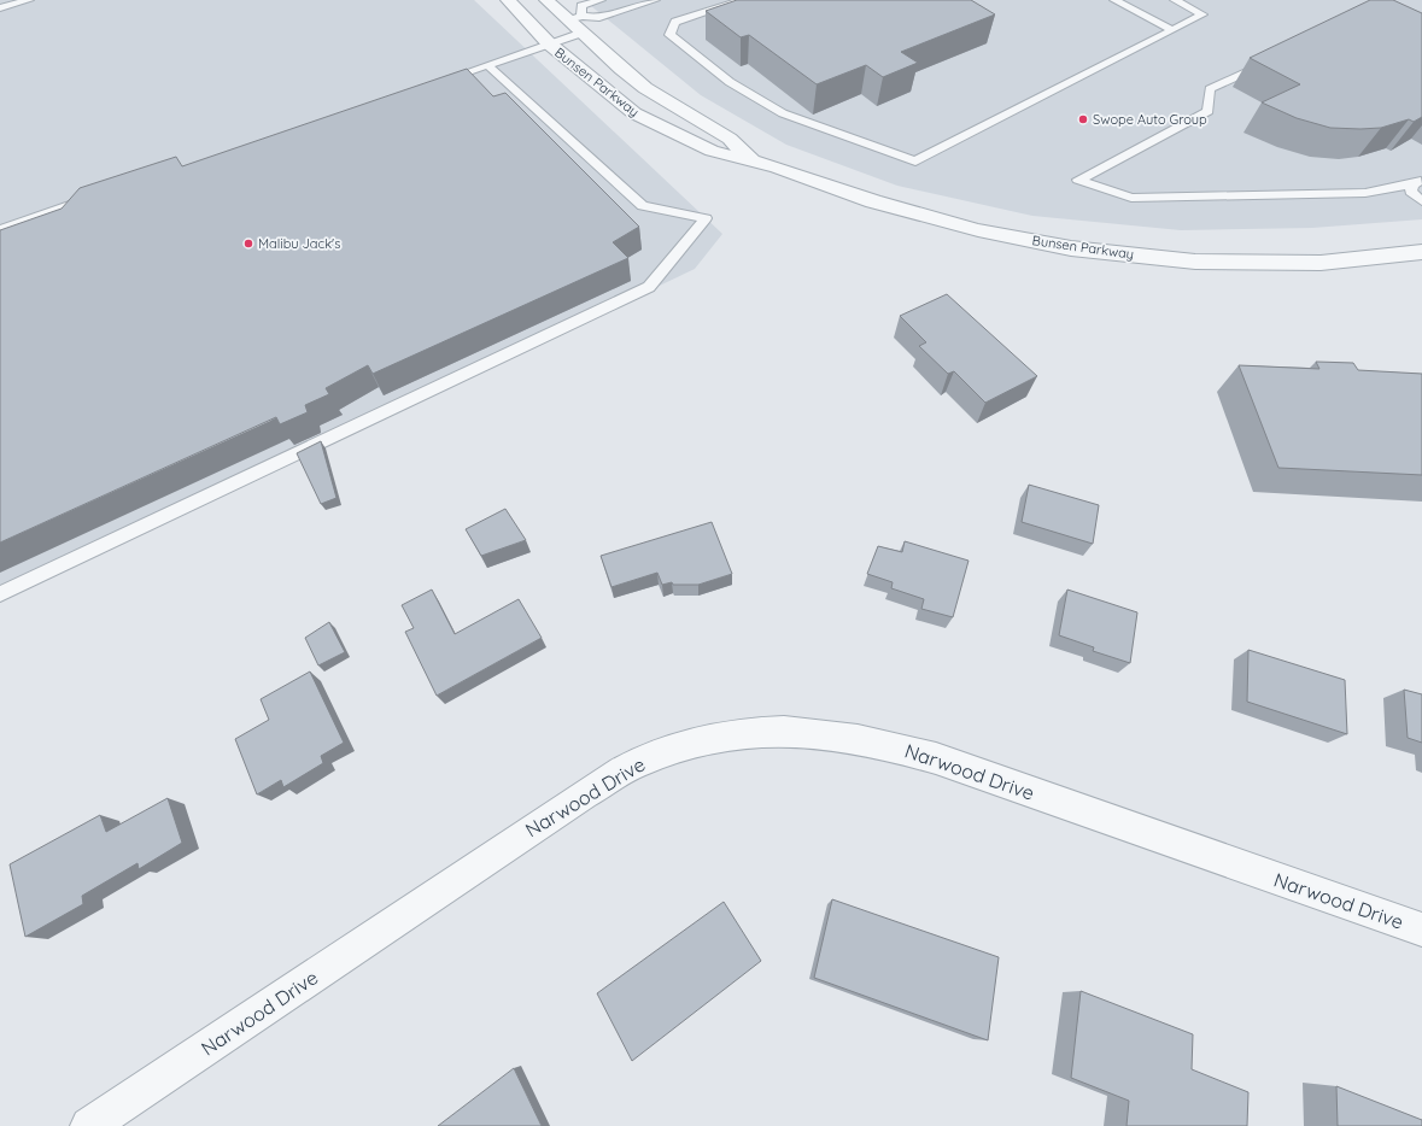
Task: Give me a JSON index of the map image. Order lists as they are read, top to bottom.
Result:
{
  "streets": {
    "street": ["Bunsen Parkway", "Narwood Drive"]
  },
  "places": ["Swope Auto Group", "Malibu Jack's"]
}
